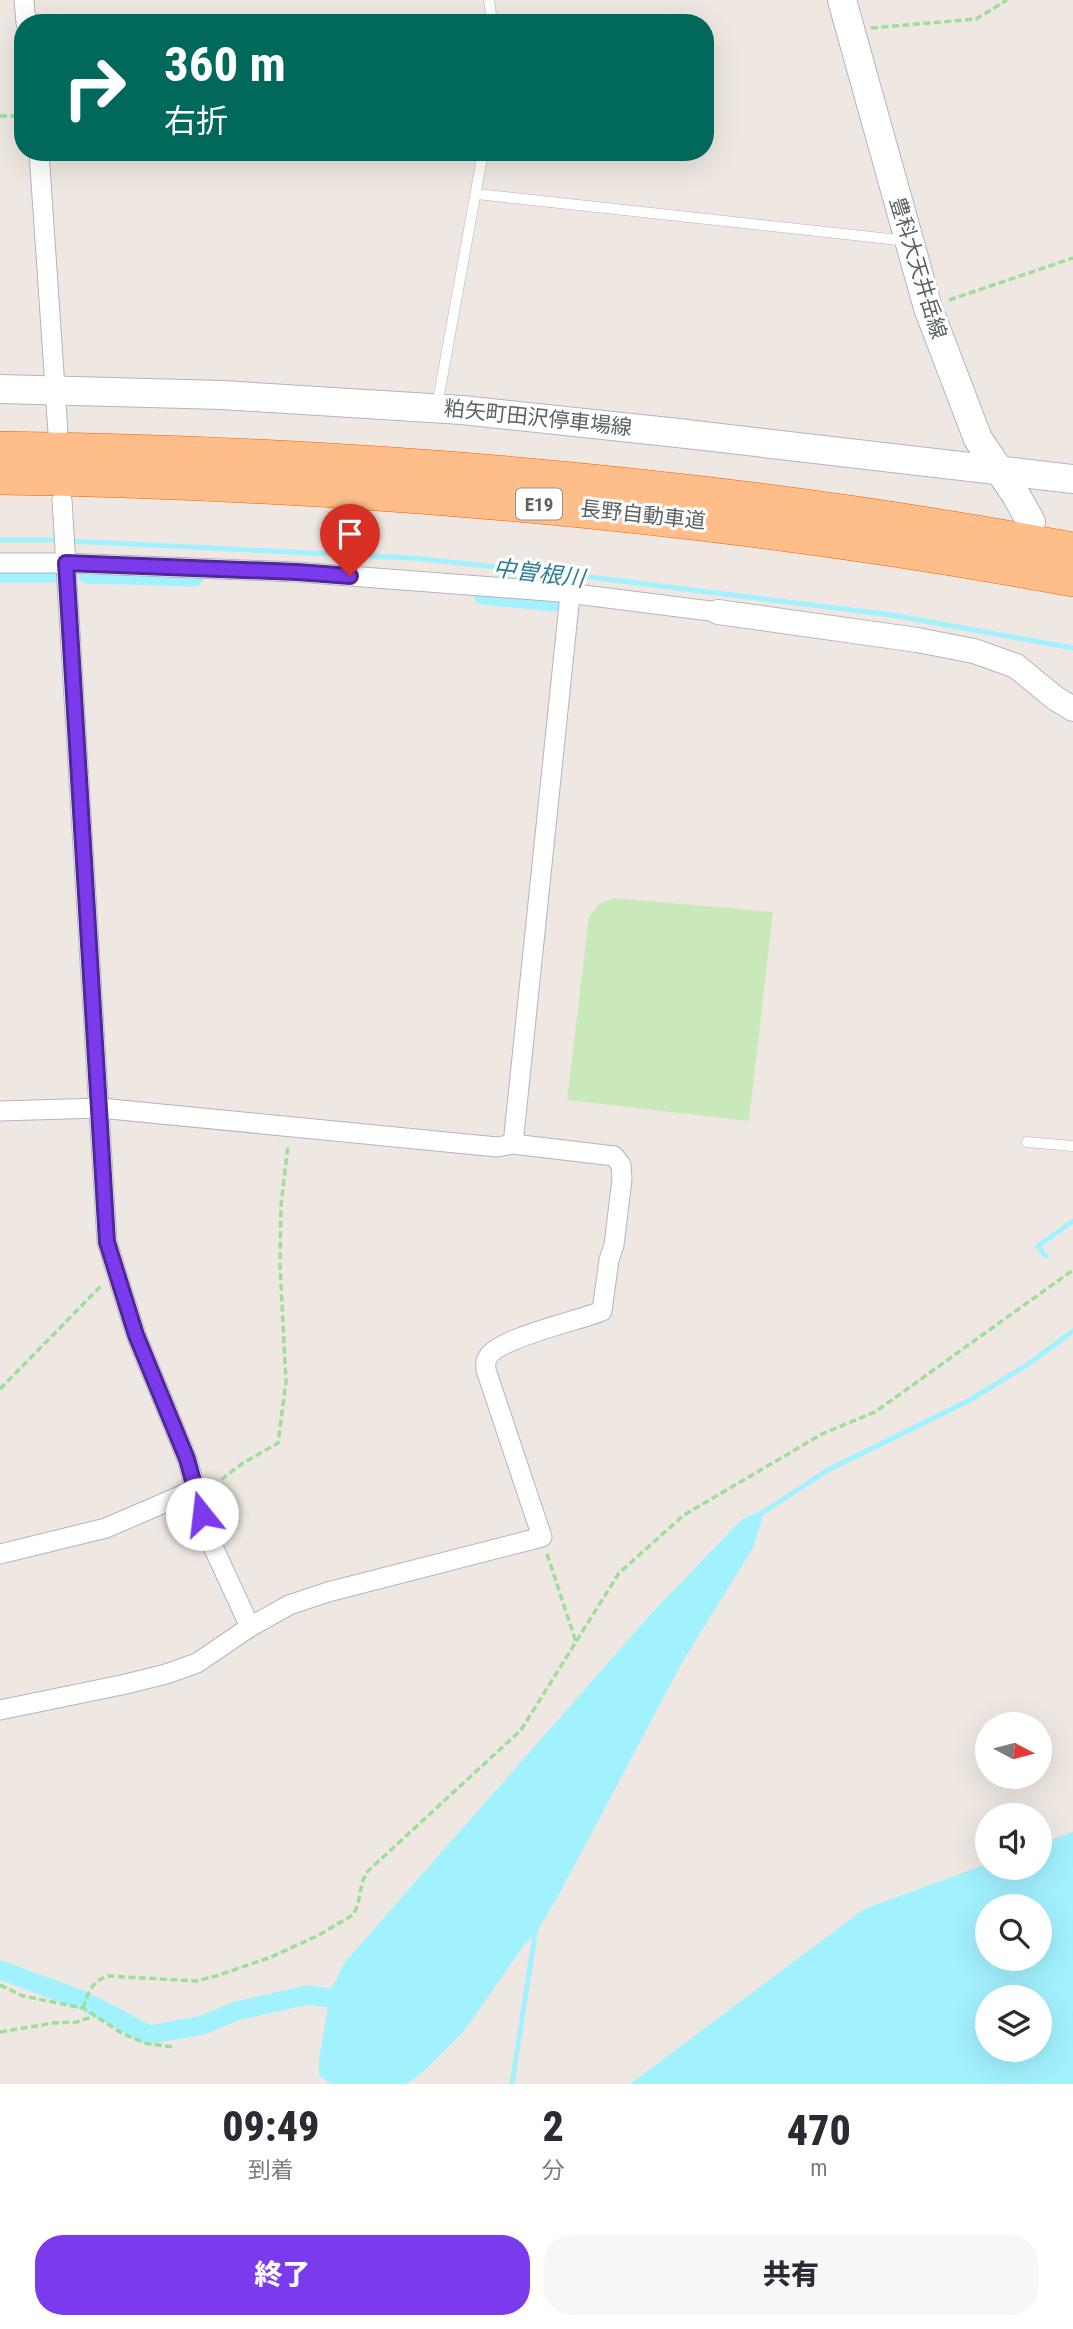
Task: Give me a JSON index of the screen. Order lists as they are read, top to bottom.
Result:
{
  "streets": {
    "highway": ["E19", "長野自動車道"],
    "main road": ["豊科大天井岳線", "粕矢町田沢停車場線"]
  },
  "crossings": [
    ["豊科大天井岳線", "粕矢町田沢停車場線"]
  ],
  "water": ["中曽根川"],
  "north": "right",
  "page": {
    "turn": ["360 m", "右折"],
    "eta": [
      "09:49",
      "到着",
      "2",
      "分",
      "470",
      "m"
    ],
    "buttons": ["終了", "共有"]
  }
}
